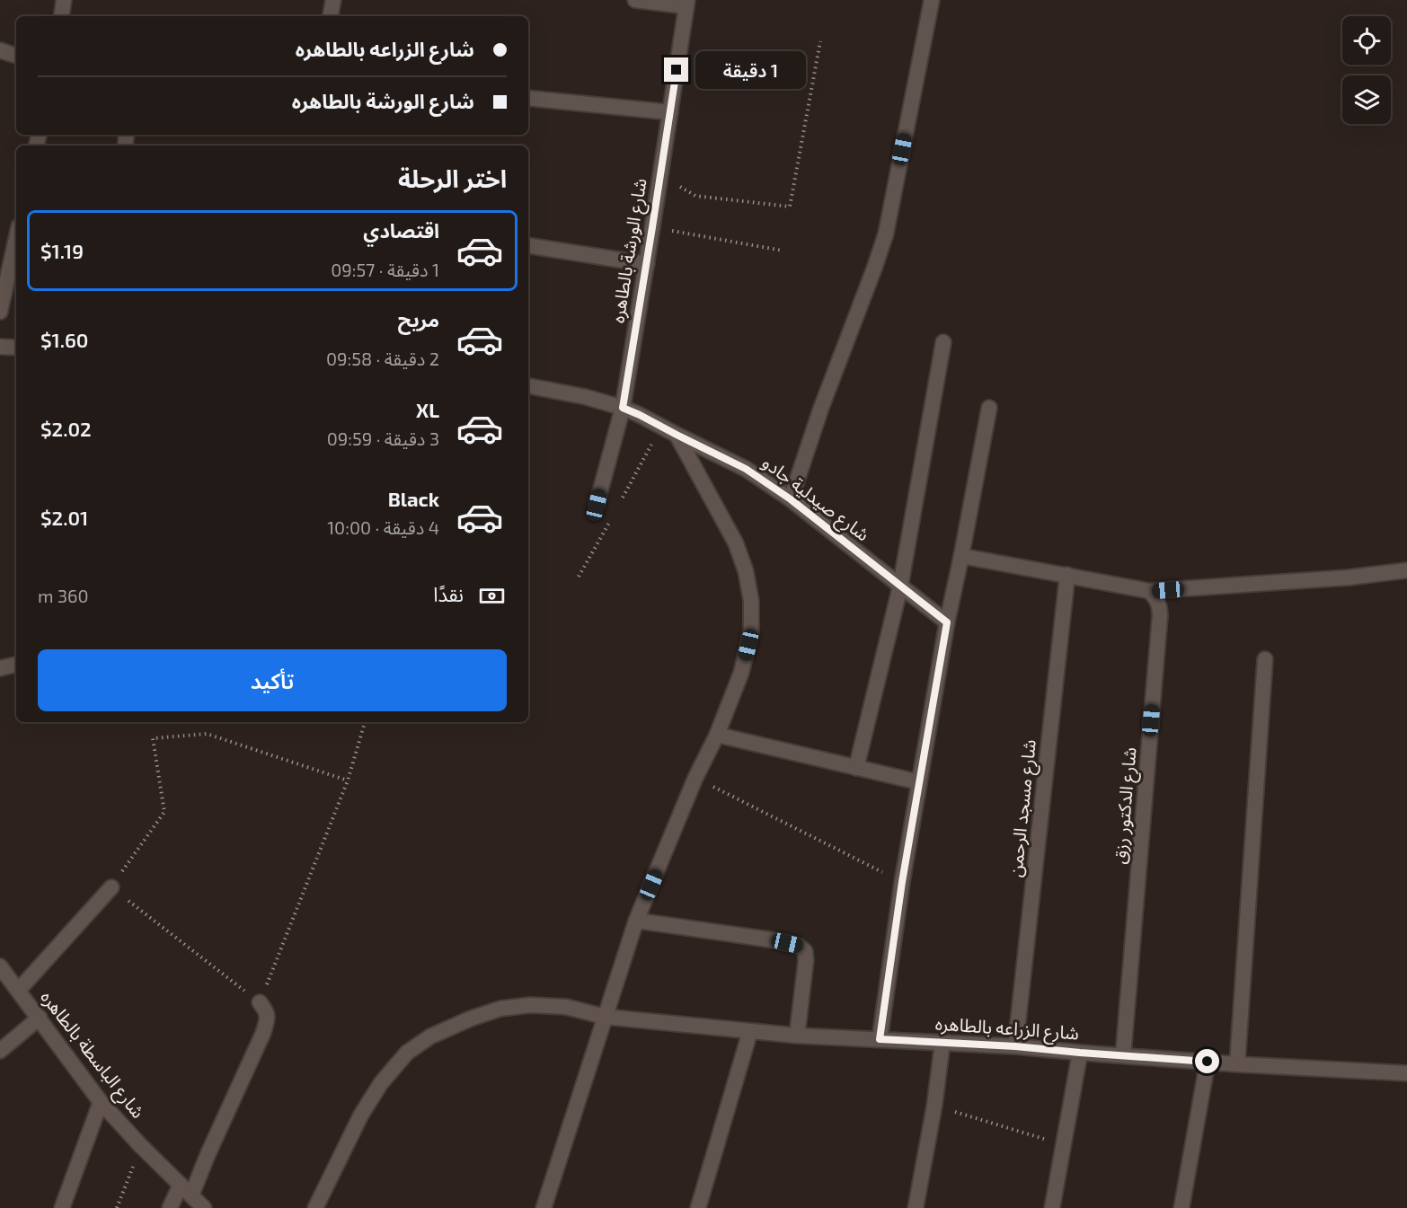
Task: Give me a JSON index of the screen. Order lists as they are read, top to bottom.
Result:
{
  "streets": {
    "street": [
      "شارع الورشة بالطاهره",
      "شارع صيدلية جادو",
      "شارع الدكتور رزق",
      "شارع مسجد الرحمن",
      "شارع الزراعه بالطاهره",
      "شارع الباسطة بالطاهره"
    ]
  },
  "crossings": [
    ["شارع الورشة بالطاهره", "شارع صيدلية جادو"],
    ["شارع الدكتور رزق", "شارع الزراعه بالطاهره"],
    ["شارع مسجد الرحمن", "شارع الزراعه بالطاهره"]
  ],
  "page": {
    "banner": ["شارع الزراعه بالطاهره", "شارع الورشة بالطاهره"],
    "bubble": "1 دقيقة",
    "heading": "اختر الرحلة",
    "list": [
      {
        "name": "اقتصادي",
        "note": "1 دقيقة · 09:57",
        "value": "$1.19"
      },
      {
        "name": "مريح",
        "note": "2 دقيقة · 09:58",
        "value": "$1.60"
      },
      {
        "name": "XL",
        "note": "3 دقيقة · 09:59",
        "value": "$2.02"
      },
      {
        "name": "Black",
        "note": "4 دقيقة · 10:00",
        "value": "$2.01"
      }
    ],
    "pay": ["نقدًا", "360 m"],
    "buttons": "تأكيد"
  }
}
